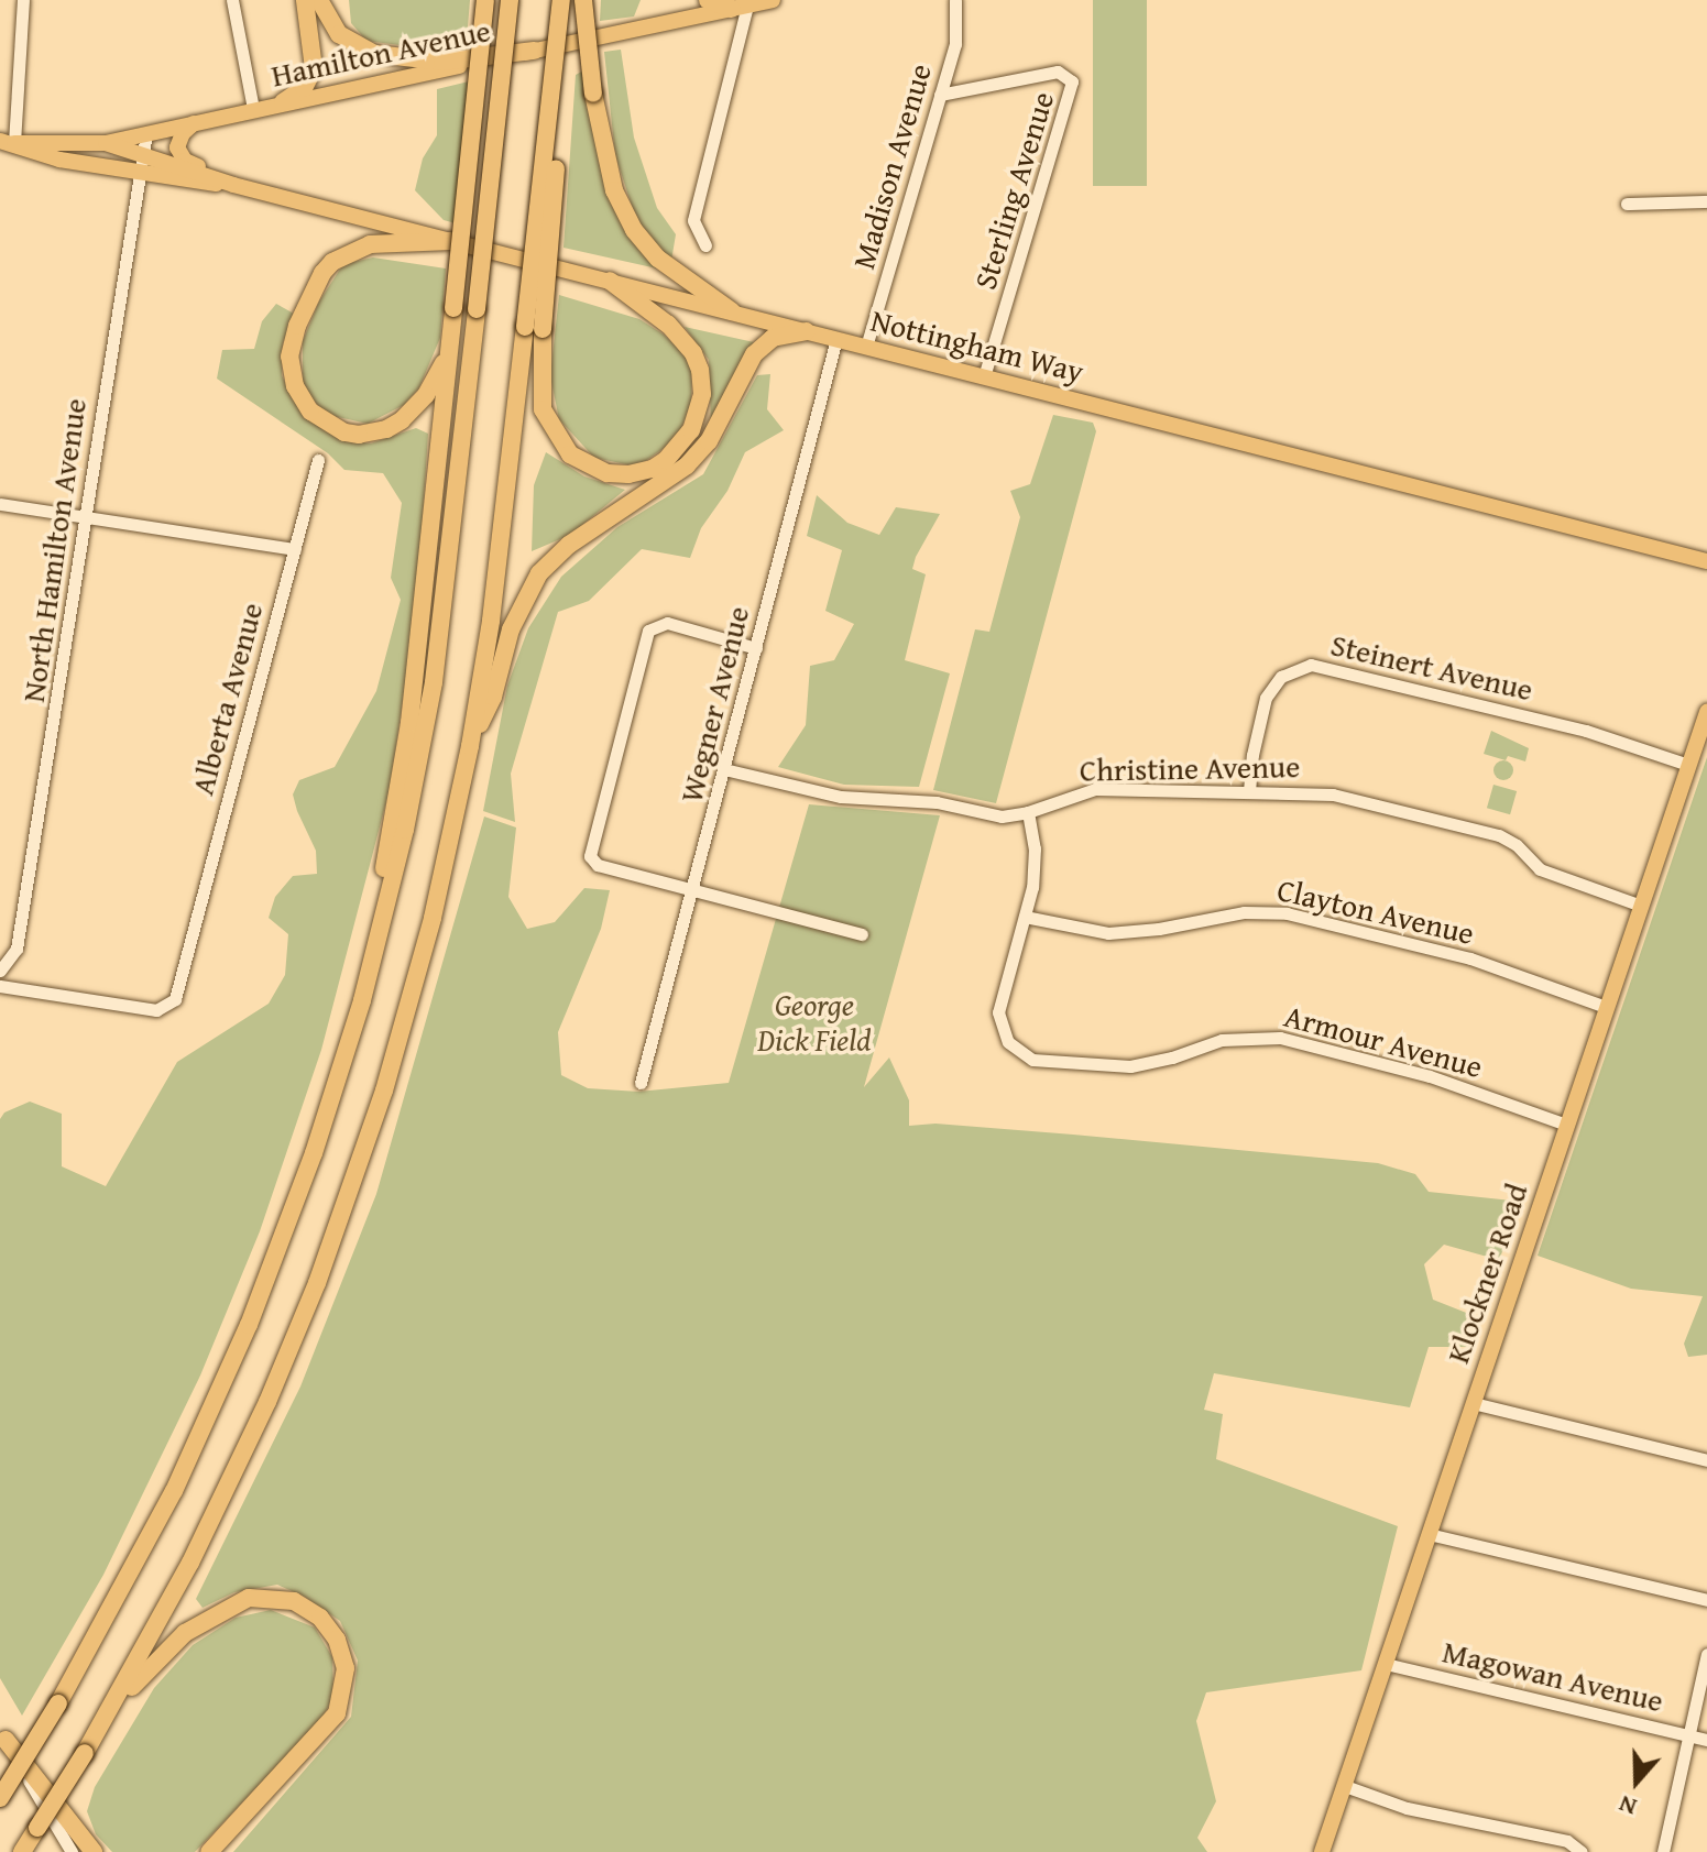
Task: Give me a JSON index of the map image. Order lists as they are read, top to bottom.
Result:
{
  "streets": {
    "main road": ["Hamilton Avenue", "Nottingham Way", "Klockner Road"],
    "street": [
      "Madison Avenue",
      "Sterling Avenue",
      "North Hamilton Avenue",
      "Steinert Avenue",
      "Alberta Avenue",
      "Wegner Avenue",
      "Christine Avenue",
      "Clayton Avenue",
      "Armour Avenue",
      "Magowan Avenue"
    ]
  },
  "crossings": [
    ["Hamilton Avenue", "Nottingham Way"],
    ["Hamilton Avenue", "North Hamilton Avenue"],
    ["Madison Avenue", "Sterling Avenue"],
    ["Madison Avenue", "Nottingham Way"],
    ["Sterling Avenue", "Nottingham Way"],
    ["Nottingham Way", "North Hamilton Avenue"],
    ["Nottingham Way", "Wegner Avenue"],
    ["Steinert Avenue", "Christine Avenue"],
    ["Steinert Avenue", "Klockner Road"],
    ["Wegner Avenue", "Christine Avenue"],
    ["Christine Avenue", "Armour Avenue"],
    ["Christine Avenue", "Klockner Road"],
    ["Clayton Avenue", "Armour Avenue"],
    ["Clayton Avenue", "Klockner Road"],
    ["Armour Avenue", "Klockner Road"],
    ["Klockner Road", "Magowan Avenue"]
  ],
  "parks": ["George Dick Field"],
  "north": "bottom"
}
